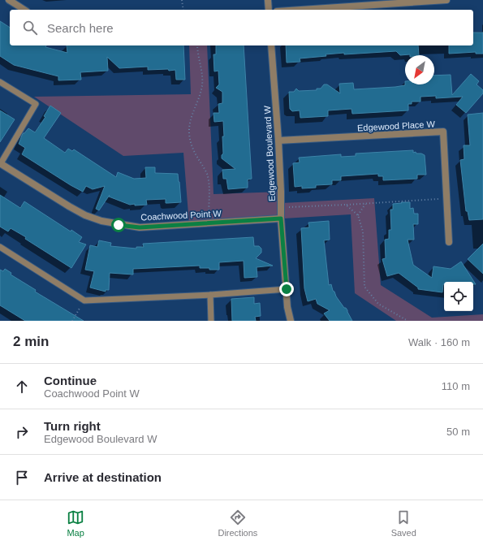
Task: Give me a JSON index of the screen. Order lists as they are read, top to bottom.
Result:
{
  "streets": {
    "street": ["Edgewood Place W", "Edgewood Boulevard W", "Coachwood Point W"]
  },
  "crossings": [
    ["Edgewood Place W", "Edgewood Boulevard W"],
    ["Edgewood Boulevard W", "Coachwood Point W"]
  ],
  "north": "bottom left",
  "page": {
    "search": "Search here",
    "heading": ["2 min", "Walk · 160 m"],
    "list": [
      ["Continue", "Coachwood Point W", "110 m"],
      ["Turn right", "Edgewood Boulevard W", "50 m"],
      "Arrive at destination"
    ],
    "nav": ["Map", "Directions", "Saved"]
  }
}
